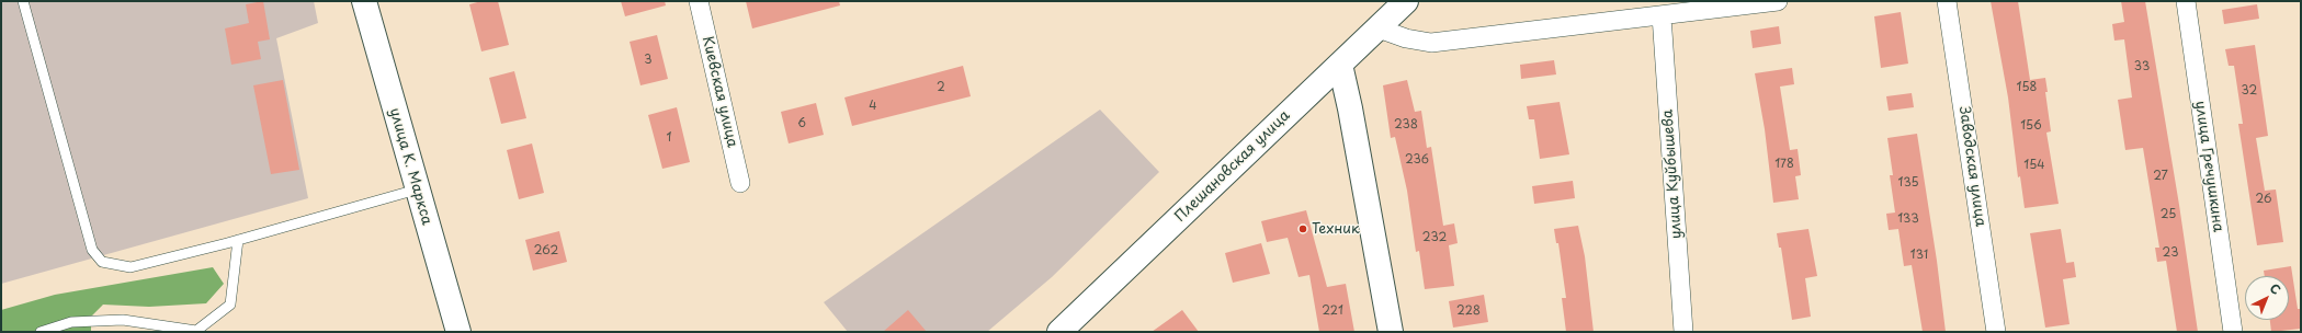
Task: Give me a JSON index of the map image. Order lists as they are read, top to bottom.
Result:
{
  "streets": {
    "street": [
      "Киевская улица",
      "улица К. Маркса",
      "Плешановская улица",
      "Заводская улица",
      "улица Гречушкина",
      "улица Куйбышева"
    ]
  },
  "places": ["Техник"],
  "house_numbers": [
    "3",
    "33",
    "2",
    "158",
    "32",
    "4",
    "6",
    "238",
    "156",
    "1",
    "236",
    "178",
    "154",
    "27",
    "135",
    "26",
    "25",
    "133",
    "232",
    "262",
    "23",
    "131",
    "221",
    "228"
  ],
  "north": "top right"
}
